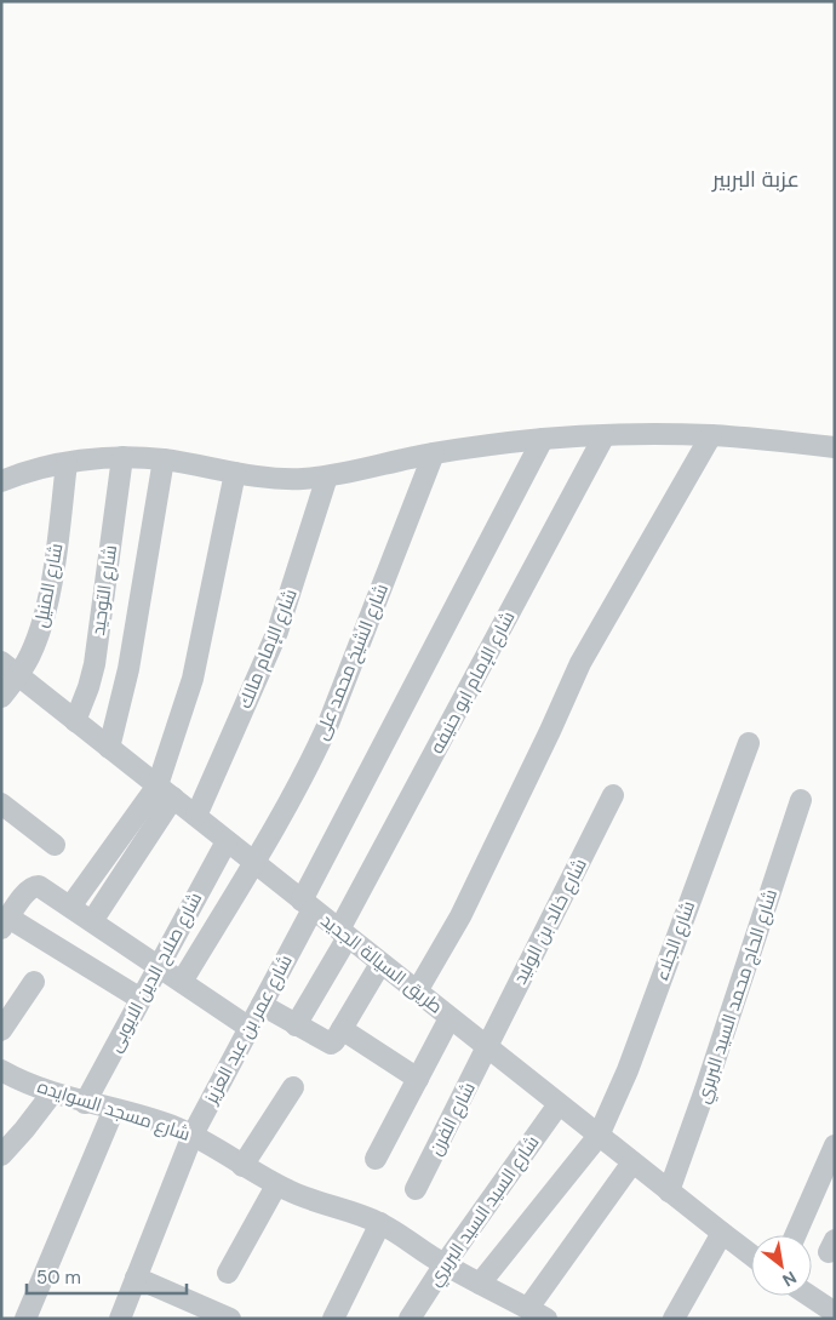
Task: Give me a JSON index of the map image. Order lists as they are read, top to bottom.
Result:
{
  "streets": {
    "street": [
      "شارع المنيل",
      "شارع التوحيد",
      "شارع الإمام مالك",
      "شارع الشيخ محمد على",
      "شارع الإمام ابو حنيفه",
      "شارع خالد بن الوليد",
      "شارع الجلاء",
      "طريق السيالة الجديد",
      "شارع صلاح الدين الايوبى",
      "شارع الحاج محمد السيد البربري",
      "شارع عمر بن عبد العزيز",
      "شارع مسجد السوايده",
      "شارع الفرن",
      "شارع السيد السيد البربري"
    ]
  },
  "crossings": [
    ["شارع المنيل", "طريق السيالة الجديد"],
    ["شارع التوحيد", "طريق السيالة الجديد"],
    ["شارع الإمام مالك", "طريق السيالة الجديد"],
    ["شارع الشيخ محمد على", "طريق السيالة الجديد"],
    ["شارع الإمام ابو حنيفه", "طريق السيالة الجديد"],
    ["شارع خالد بن الوليد", "طريق السيالة الجديد"],
    ["شارع خالد بن الوليد", "شارع الفرن"],
    ["شارع الجلاء", "طريق السيالة الجديد"],
    ["شارع الجلاء", "شارع مسجد السوايده"],
    ["طريق السيالة الجديد", "شارع صلاح الدين الايوبى"],
    ["طريق السيالة الجديد", "شارع الحاج محمد السيد البربري"],
    ["طريق السيالة الجديد", "شارع عمر بن عبد العزيز"],
    ["طريق السيالة الجديد", "شارع الفرن"],
    ["طريق السيالة الجديد", "شارع السيد السيد البربري"],
    ["شارع صلاح الدين الايوبى", "شارع مسجد السوايده"],
    ["شارع عمر بن عبد العزيز", "شارع مسجد السوايده"],
    ["شارع مسجد السوايده", "شارع السيد السيد البربري"]
  ],
  "districts": ["عزبة البربير"],
  "scale_bar": "50 m",
  "north": "bottom right"
}
